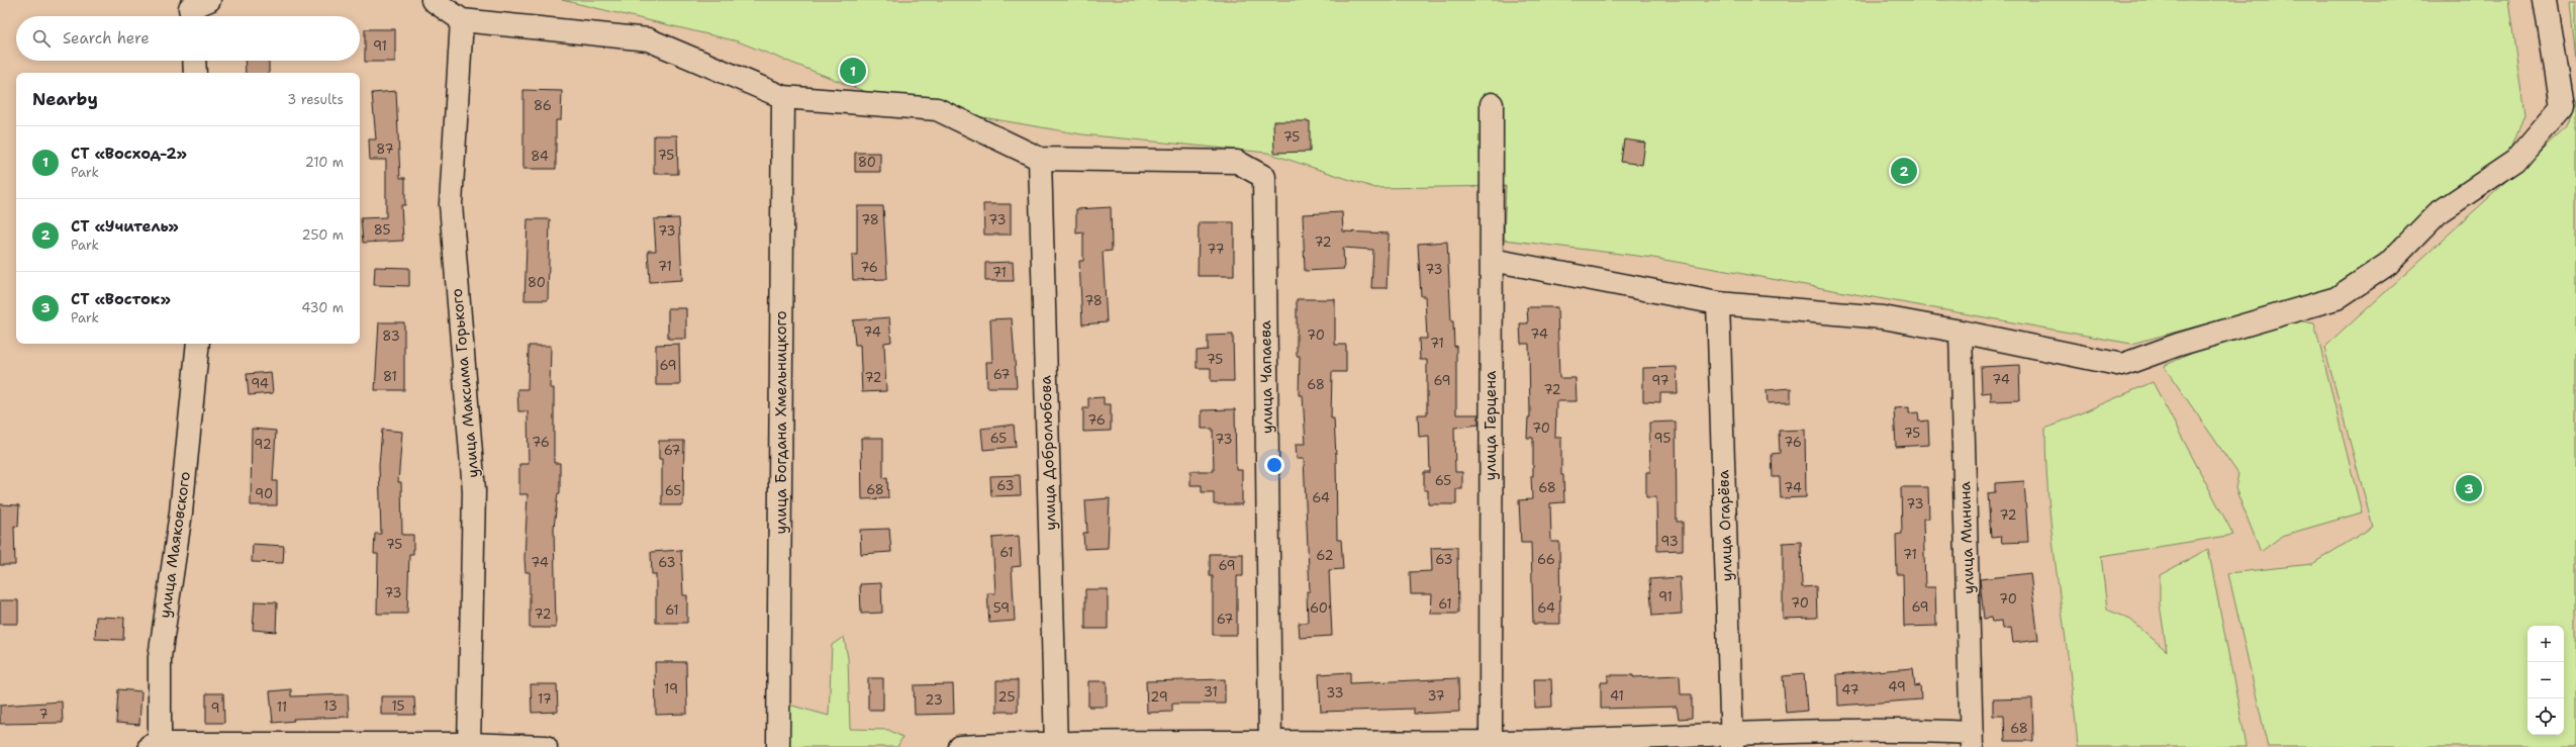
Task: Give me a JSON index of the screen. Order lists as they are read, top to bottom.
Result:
{
  "streets": {
    "street": [
      "улица Чапаева",
      "улица Максима Горького",
      "улица Богдана Хмельницкого",
      "улица Герцена",
      "улица Добролюбова",
      "улица Огарёва",
      "улица Минина",
      "улица Маяковского"
    ]
  },
  "crossings": [
    ["улица Чапаева", "улица Добролюбова"]
  ],
  "house_numbers": [
    "91",
    "86",
    "75",
    "87",
    "75",
    "84",
    "80",
    "78",
    "73",
    "85",
    "73",
    "72",
    "77",
    "71",
    "76",
    "73",
    "71",
    "80",
    "78",
    "74",
    "74",
    "70",
    "83",
    "71",
    "75",
    "69",
    "67",
    "81",
    "72",
    "74",
    "69",
    "97",
    "94",
    "68",
    "72",
    "76",
    "70",
    "75",
    "65",
    "95",
    "73",
    "76",
    "76",
    "92",
    "67",
    "65",
    "63",
    "68",
    "74",
    "68",
    "65",
    "90",
    "64",
    "73",
    "72",
    "93",
    "75",
    "61",
    "71",
    "62",
    "63",
    "66",
    "74",
    "63",
    "69",
    "73",
    "91",
    "70",
    "70",
    "61",
    "69",
    "59",
    "60",
    "64",
    "61",
    "72",
    "67",
    "49",
    "19",
    "47",
    "31",
    "33",
    "37",
    "41",
    "25",
    "29",
    "17",
    "23",
    "13",
    "15",
    "11",
    "9",
    "7",
    "68"
  ],
  "page": {
    "search": "Search here",
    "pins": ["1", "2", "3"],
    "heading": ["Nearby", "3 results"],
    "list": [
      {
        "mark": "1",
        "name": "СТ «Восход-2»",
        "note": "Park",
        "value": "210 m"
      },
      {
        "mark": "2",
        "name": "СТ «Учитель»",
        "note": "Park",
        "value": "250 m"
      },
      {
        "mark": "3",
        "name": "СТ «Восток»",
        "note": "Park",
        "value": "430 m"
      }
    ],
    "map_buttons": ["+", "−"]
  }
}
